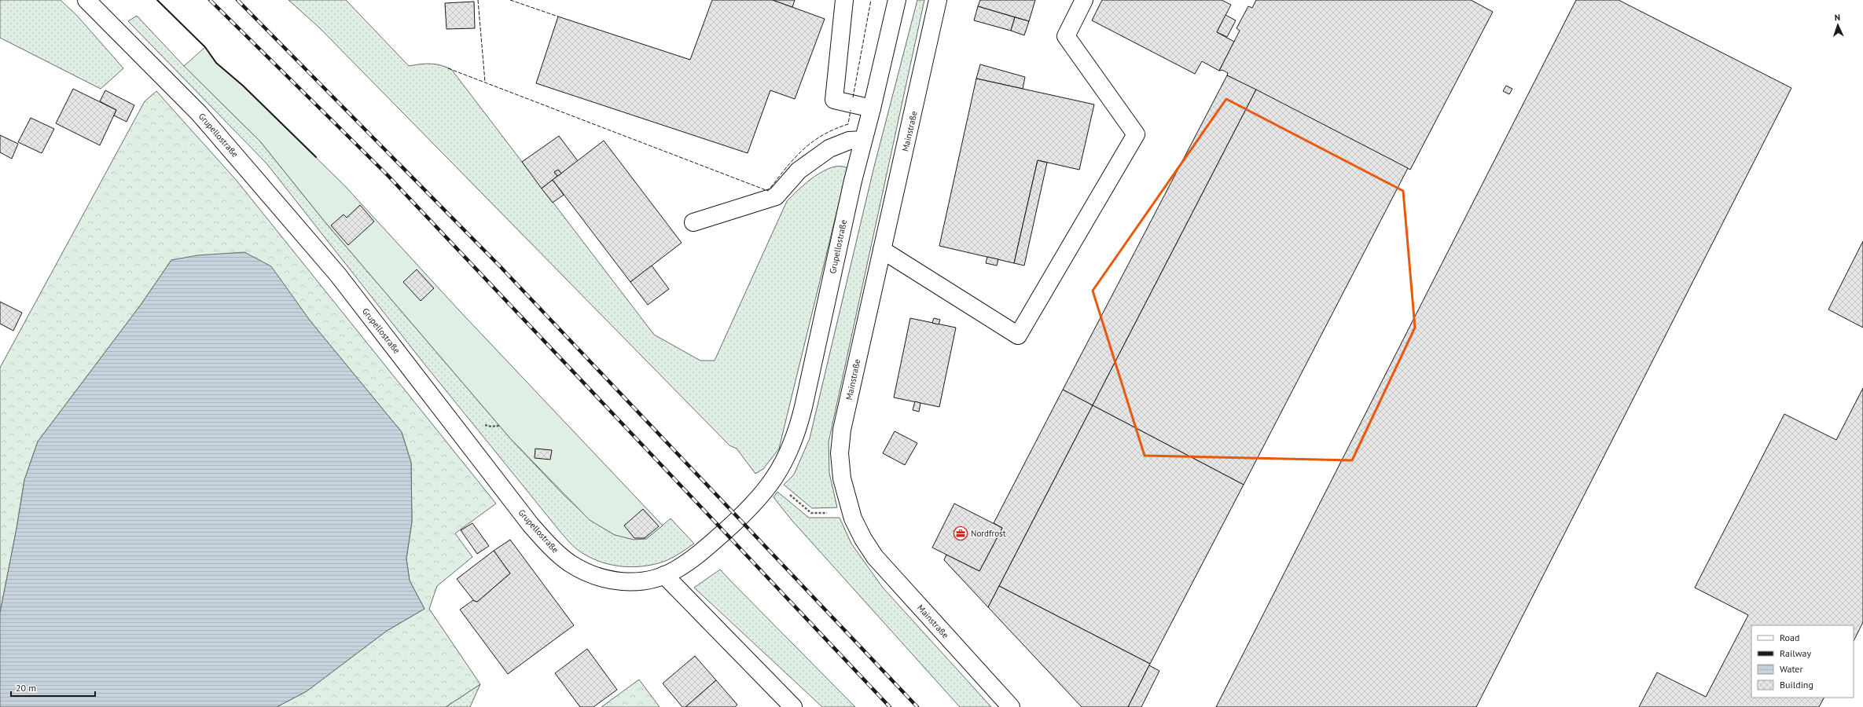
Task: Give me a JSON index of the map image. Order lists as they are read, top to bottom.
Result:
{
  "streets": {
    "street": ["Mainstraße", "Grupellostraße"]
  },
  "places": {
    "office": ["Nordfrost"]
  },
  "legend": [
    "Road",
    "Railway",
    "Water",
    "Building"
  ],
  "scale_bar": "20 m",
  "north": "top"
}
